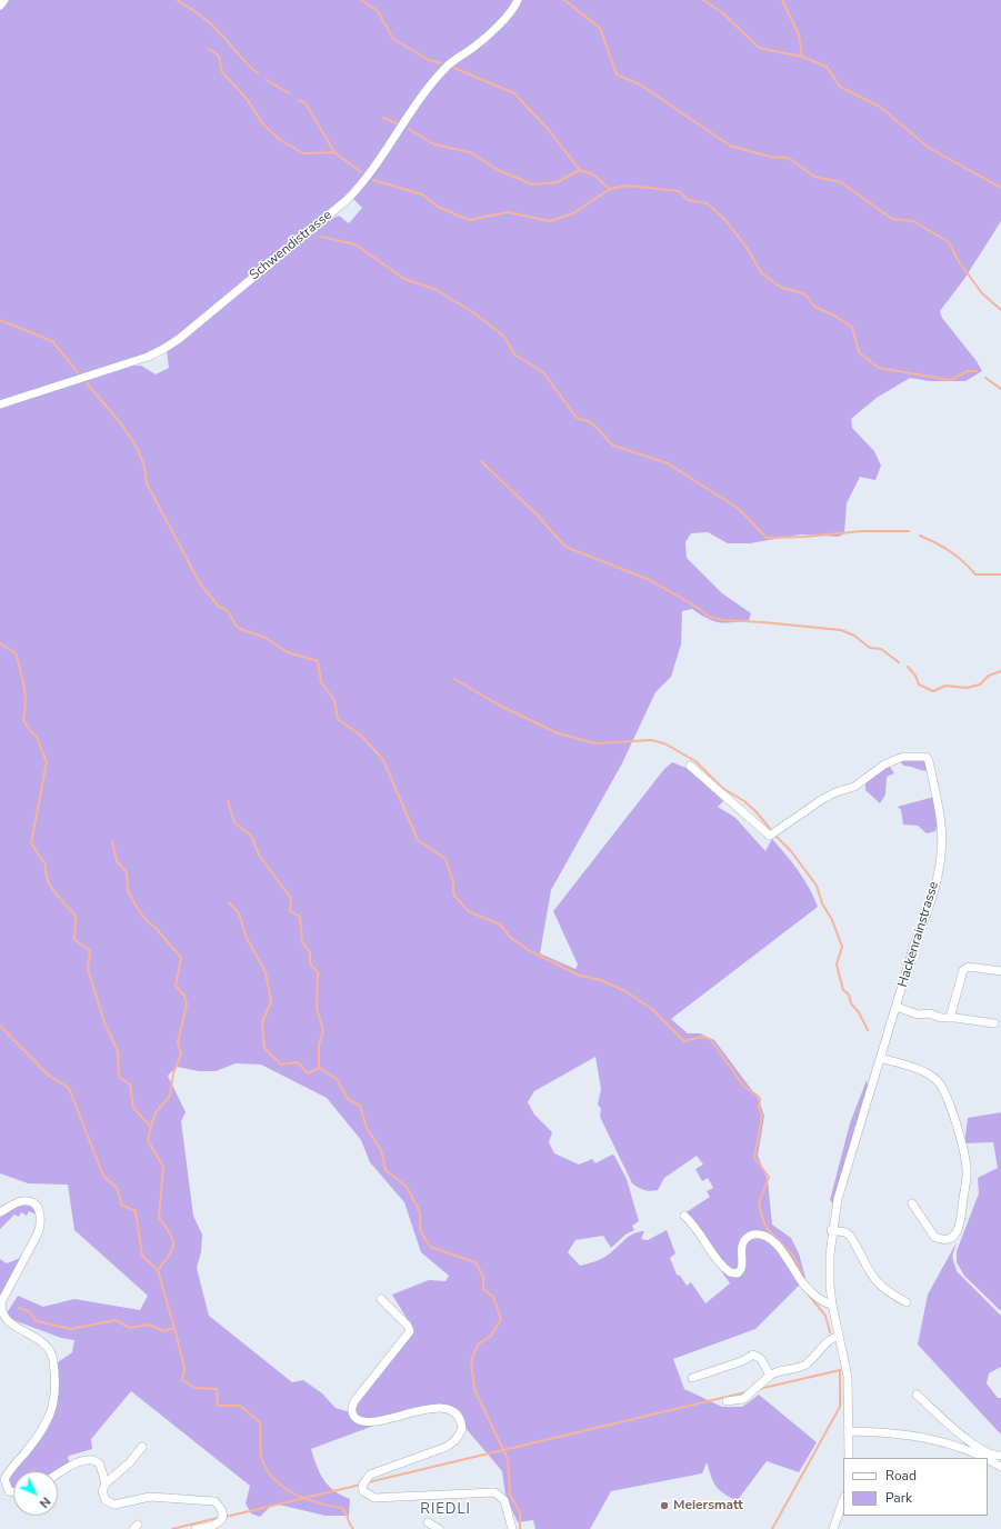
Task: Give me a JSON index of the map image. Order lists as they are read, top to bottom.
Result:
{
  "streets": {
    "street": ["Schwendistrasse", "Hackenrainstrasse"]
  },
  "districts": ["RIEDLI"],
  "places": ["Meiersmatt"],
  "legend": ["Road", "Park"],
  "north": "bottom right"
}
